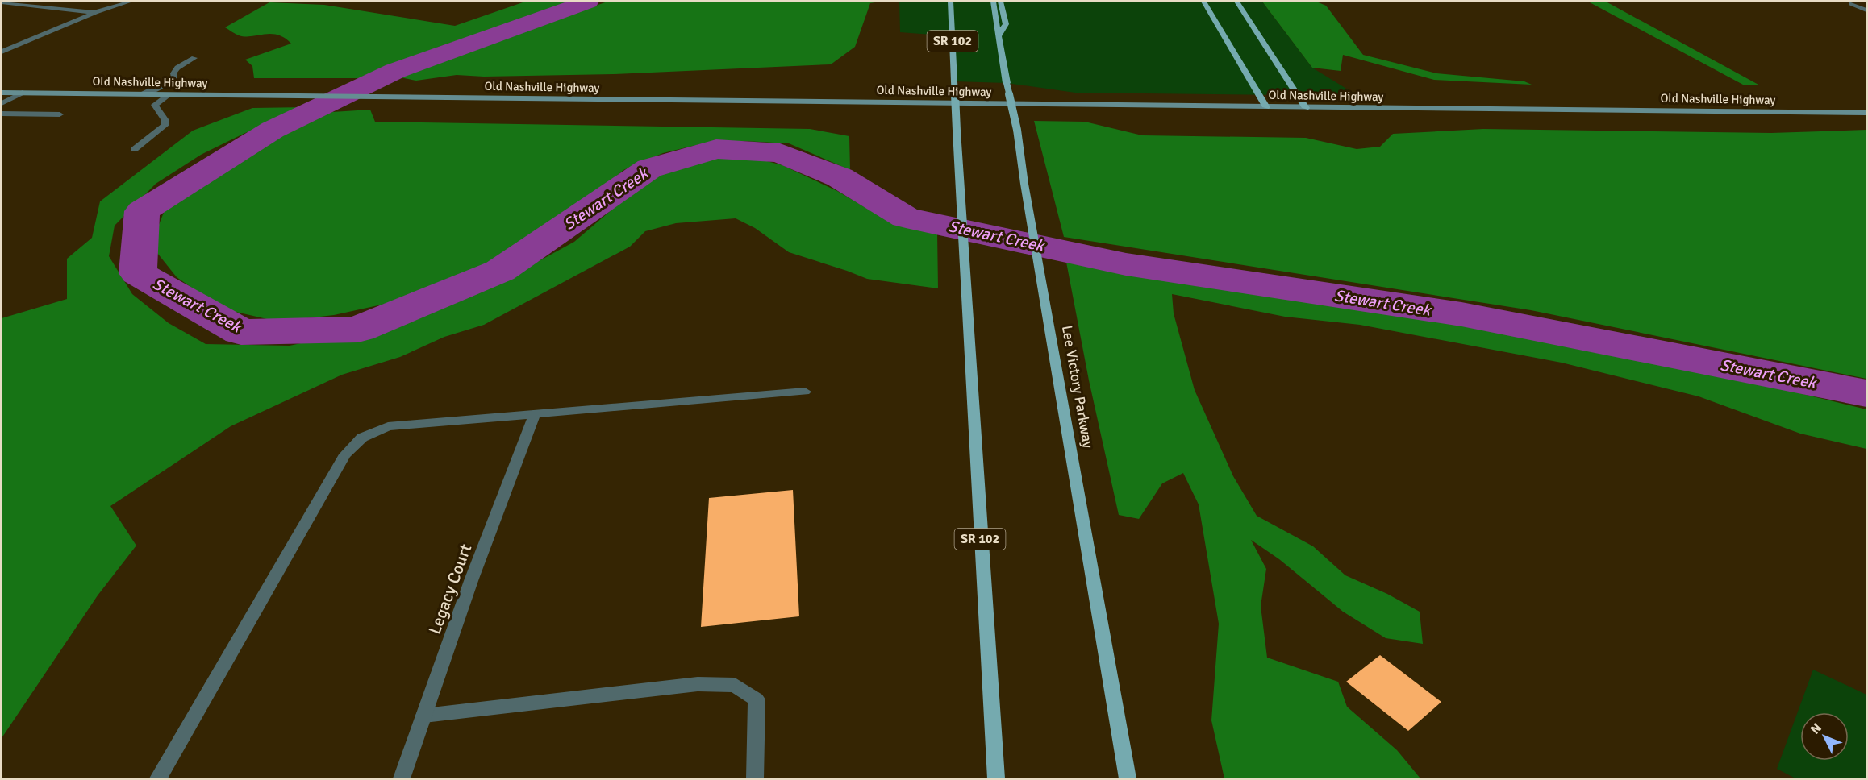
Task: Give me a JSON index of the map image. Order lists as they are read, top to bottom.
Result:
{
  "streets": {
    "main road": ["SR 102", "Old Nashville Highway", "Lee Victory Parkway"],
    "street": ["Legacy Court"]
  },
  "water": ["Stewart Creek"],
  "north": "top left"
}
